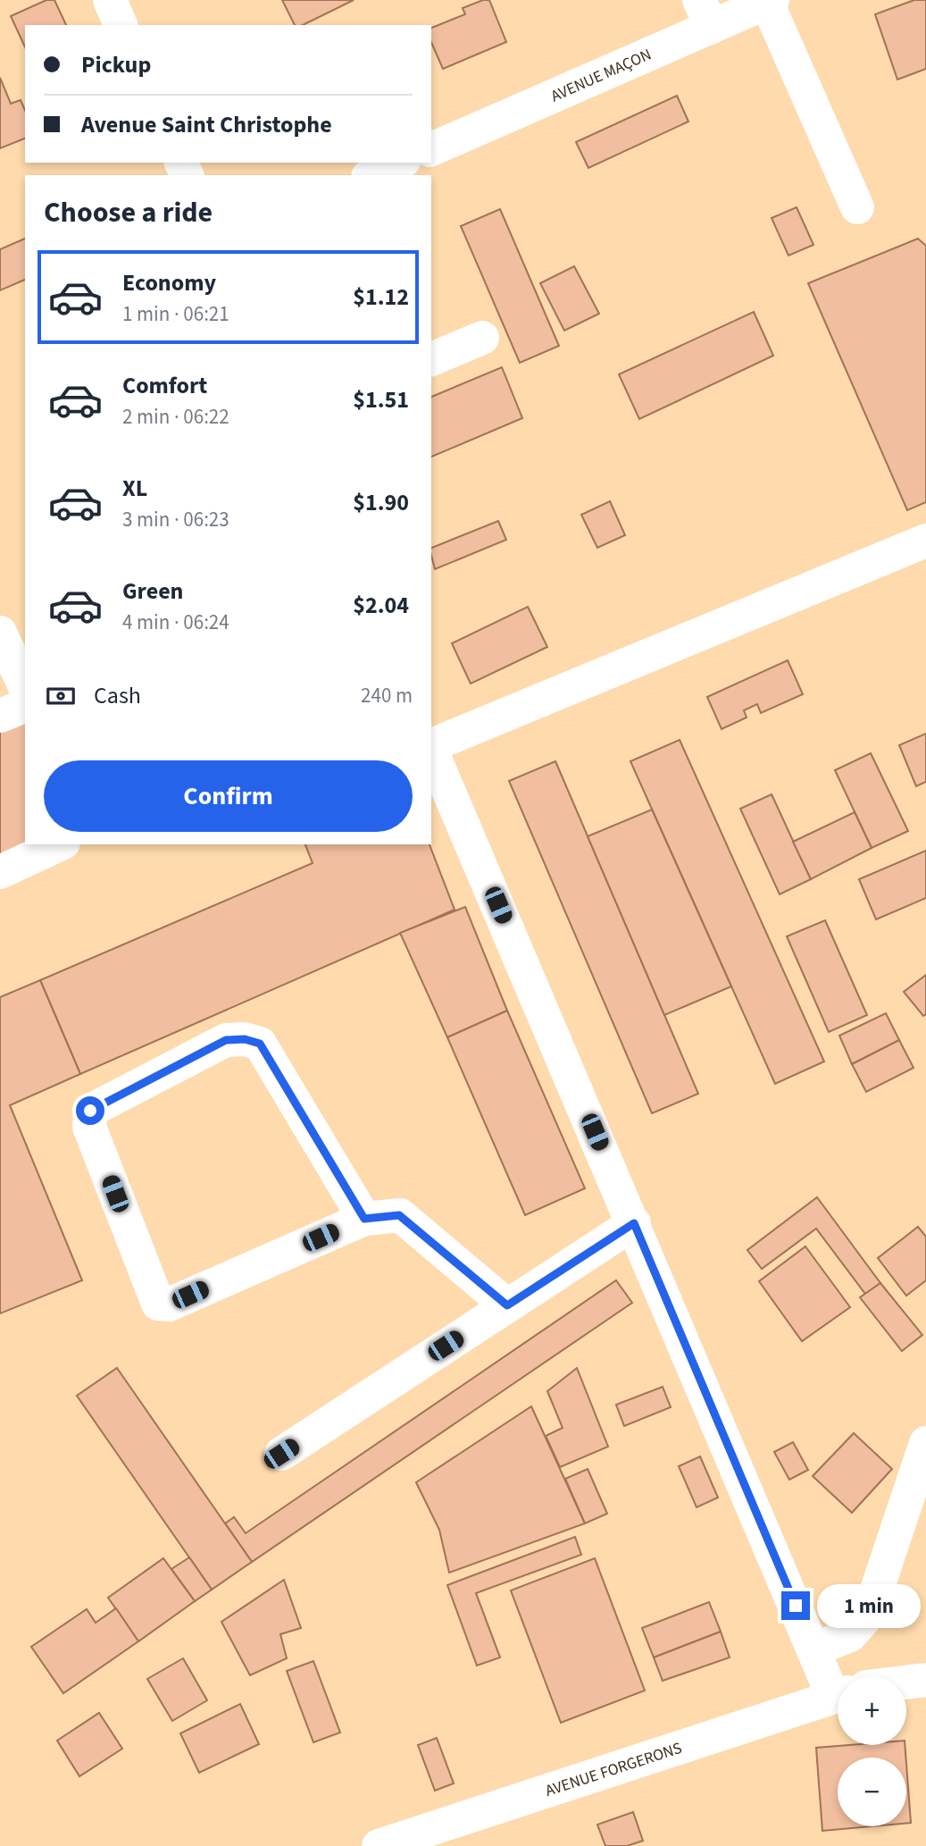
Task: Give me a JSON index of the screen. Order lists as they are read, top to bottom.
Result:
{
  "streets": {
    "street": ["AVENUE MAÇON", "AVENUE FORGERONS"]
  },
  "page": {
    "banner": ["Pickup", "Avenue Saint Christophe"],
    "heading": "Choose a ride",
    "list": [
      {
        "name": "Economy",
        "note": "1 min · 06:21",
        "value": "$1.12"
      },
      {
        "name": "Comfort",
        "note": "2 min · 06:22",
        "value": "$1.51"
      },
      {
        "name": "XL",
        "note": "3 min · 06:23",
        "value": "$1.90"
      },
      {
        "name": "Green",
        "note": "4 min · 06:24",
        "value": "$2.04"
      }
    ],
    "pay": ["Cash", "240 m"],
    "buttons": "Confirm",
    "bubble": "1 min",
    "map_buttons": ["+", "−"]
  }
}
